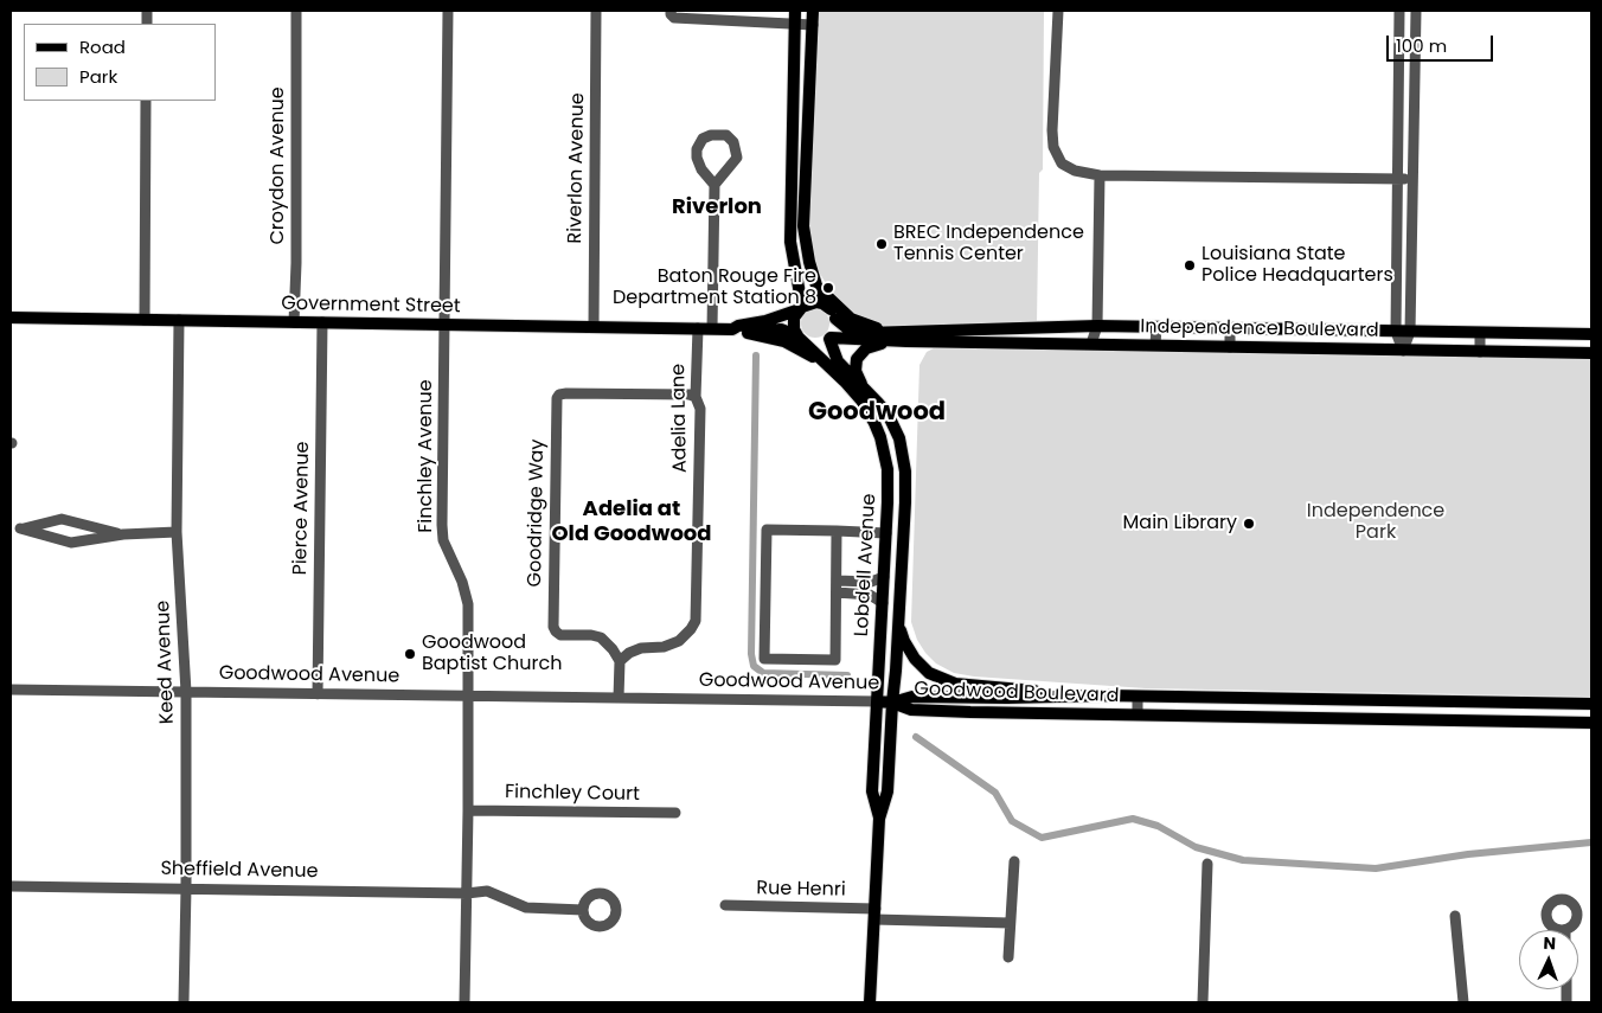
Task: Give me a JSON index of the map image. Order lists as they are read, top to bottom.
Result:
{
  "streets": {
    "main road": [
      "Government Street",
      "Independence Boulevard",
      "Lobdell Avenue",
      "Goodwood Avenue",
      "Goodwood Boulevard"
    ],
    "street": [
      "Croydon Avenue",
      "Riverlon Avenue",
      "Adelia Lane",
      "Finchley Avenue",
      "Pierce Avenue",
      "Goodridge Way",
      "Keed Avenue",
      "Finchley Court",
      "Sheffield Avenue",
      "Rue Henri"
    ]
  },
  "crossings": [
    ["Croydon Avenue", "Government Street"],
    ["Riverlon Avenue", "Government Street"],
    ["Government Street", "Adelia Lane"],
    ["Government Street", "Finchley Avenue"],
    ["Government Street", "Pierce Avenue"],
    ["Government Street", "Lobdell Avenue"],
    ["Government Street", "Keed Avenue"],
    ["Adelia Lane", "Goodridge Way"],
    ["Finchley Avenue", "Goodwood Avenue"],
    ["Finchley Avenue", "Finchley Court"],
    ["Finchley Avenue", "Sheffield Avenue"],
    ["Pierce Avenue", "Goodwood Avenue"],
    ["Lobdell Avenue", "Goodwood Avenue"],
    ["Lobdell Avenue", "Goodwood Boulevard"],
    ["Lobdell Avenue", "Rue Henri"],
    ["Keed Avenue", "Goodwood Avenue"],
    ["Keed Avenue", "Sheffield Avenue"],
    ["Goodwood Avenue", "Goodwood Boulevard"]
  ],
  "districts": ["Riverlon", "Goodwood", "Adelia at Old Goodwood"],
  "parks": ["Independence Park"],
  "places": [
    "BREC Independence Tennis Center",
    "Louisiana State Police Headquarters",
    "Baton Rouge Fire Department Station 8",
    "Main Library",
    "Goodwood Baptist Church"
  ],
  "legend": ["Road", "Park"],
  "scale_bar": "100 m",
  "north": "top"
}
